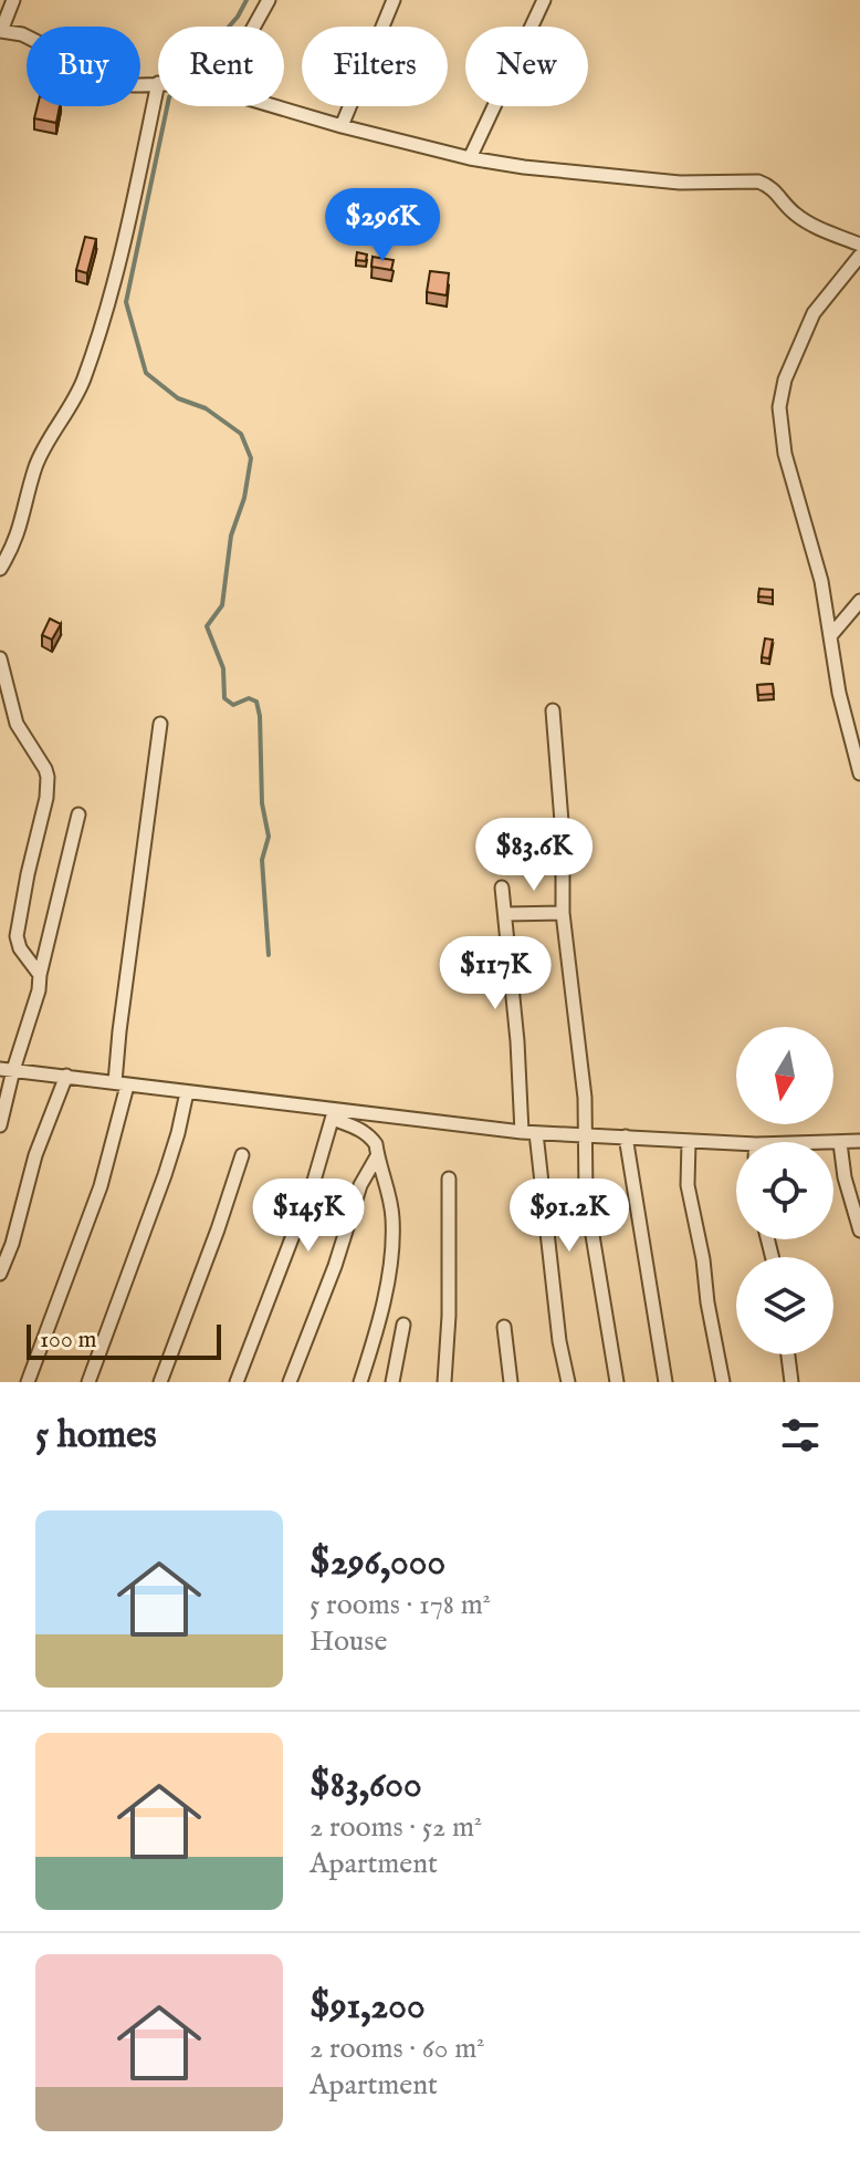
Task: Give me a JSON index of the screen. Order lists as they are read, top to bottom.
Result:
{
  "scale_bar": "100 m",
  "north": "bottom",
  "page": {
    "chip": [
      "Buy",
      "Rent",
      "Filters",
      "New"
    ],
    "price": [
      "$296K",
      "$83.6K",
      "$117K",
      "$145K",
      "$91.2K"
    ],
    "scale": "100 m",
    "heading": "5 homes",
    "list": [
      {
        "name": "$296,000",
        "note": "5 rooms · 178 m² · House"
      },
      {
        "name": "$83,600",
        "note": "2 rooms · 52 m² · Apartment"
      },
      {
        "name": "$91,200",
        "note": "2 rooms · 60 m² · Apartment"
      }
    ]
  }
}
